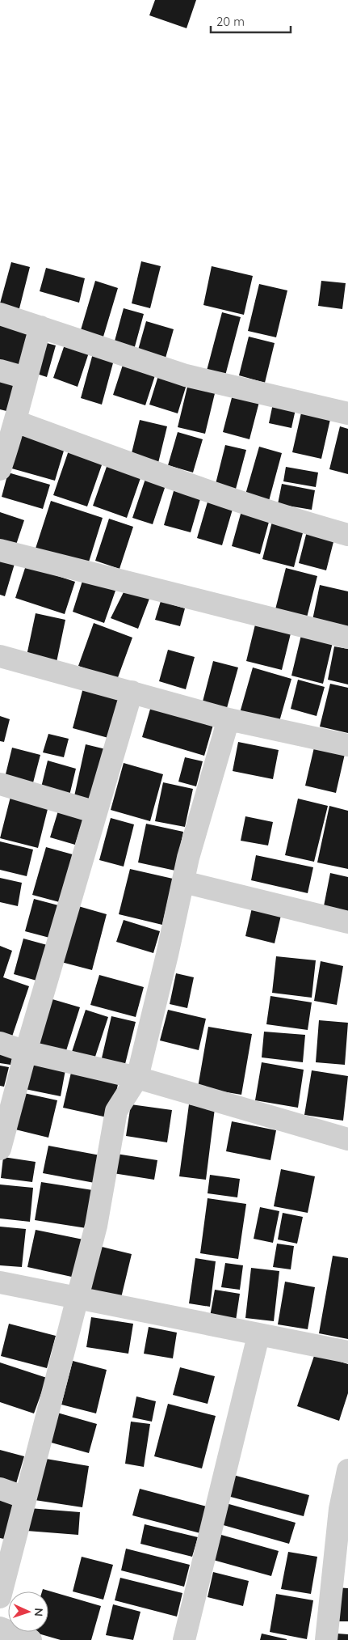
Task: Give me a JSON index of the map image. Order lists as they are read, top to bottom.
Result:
{
  "scale_bar": "20 m",
  "north": "right"
}
